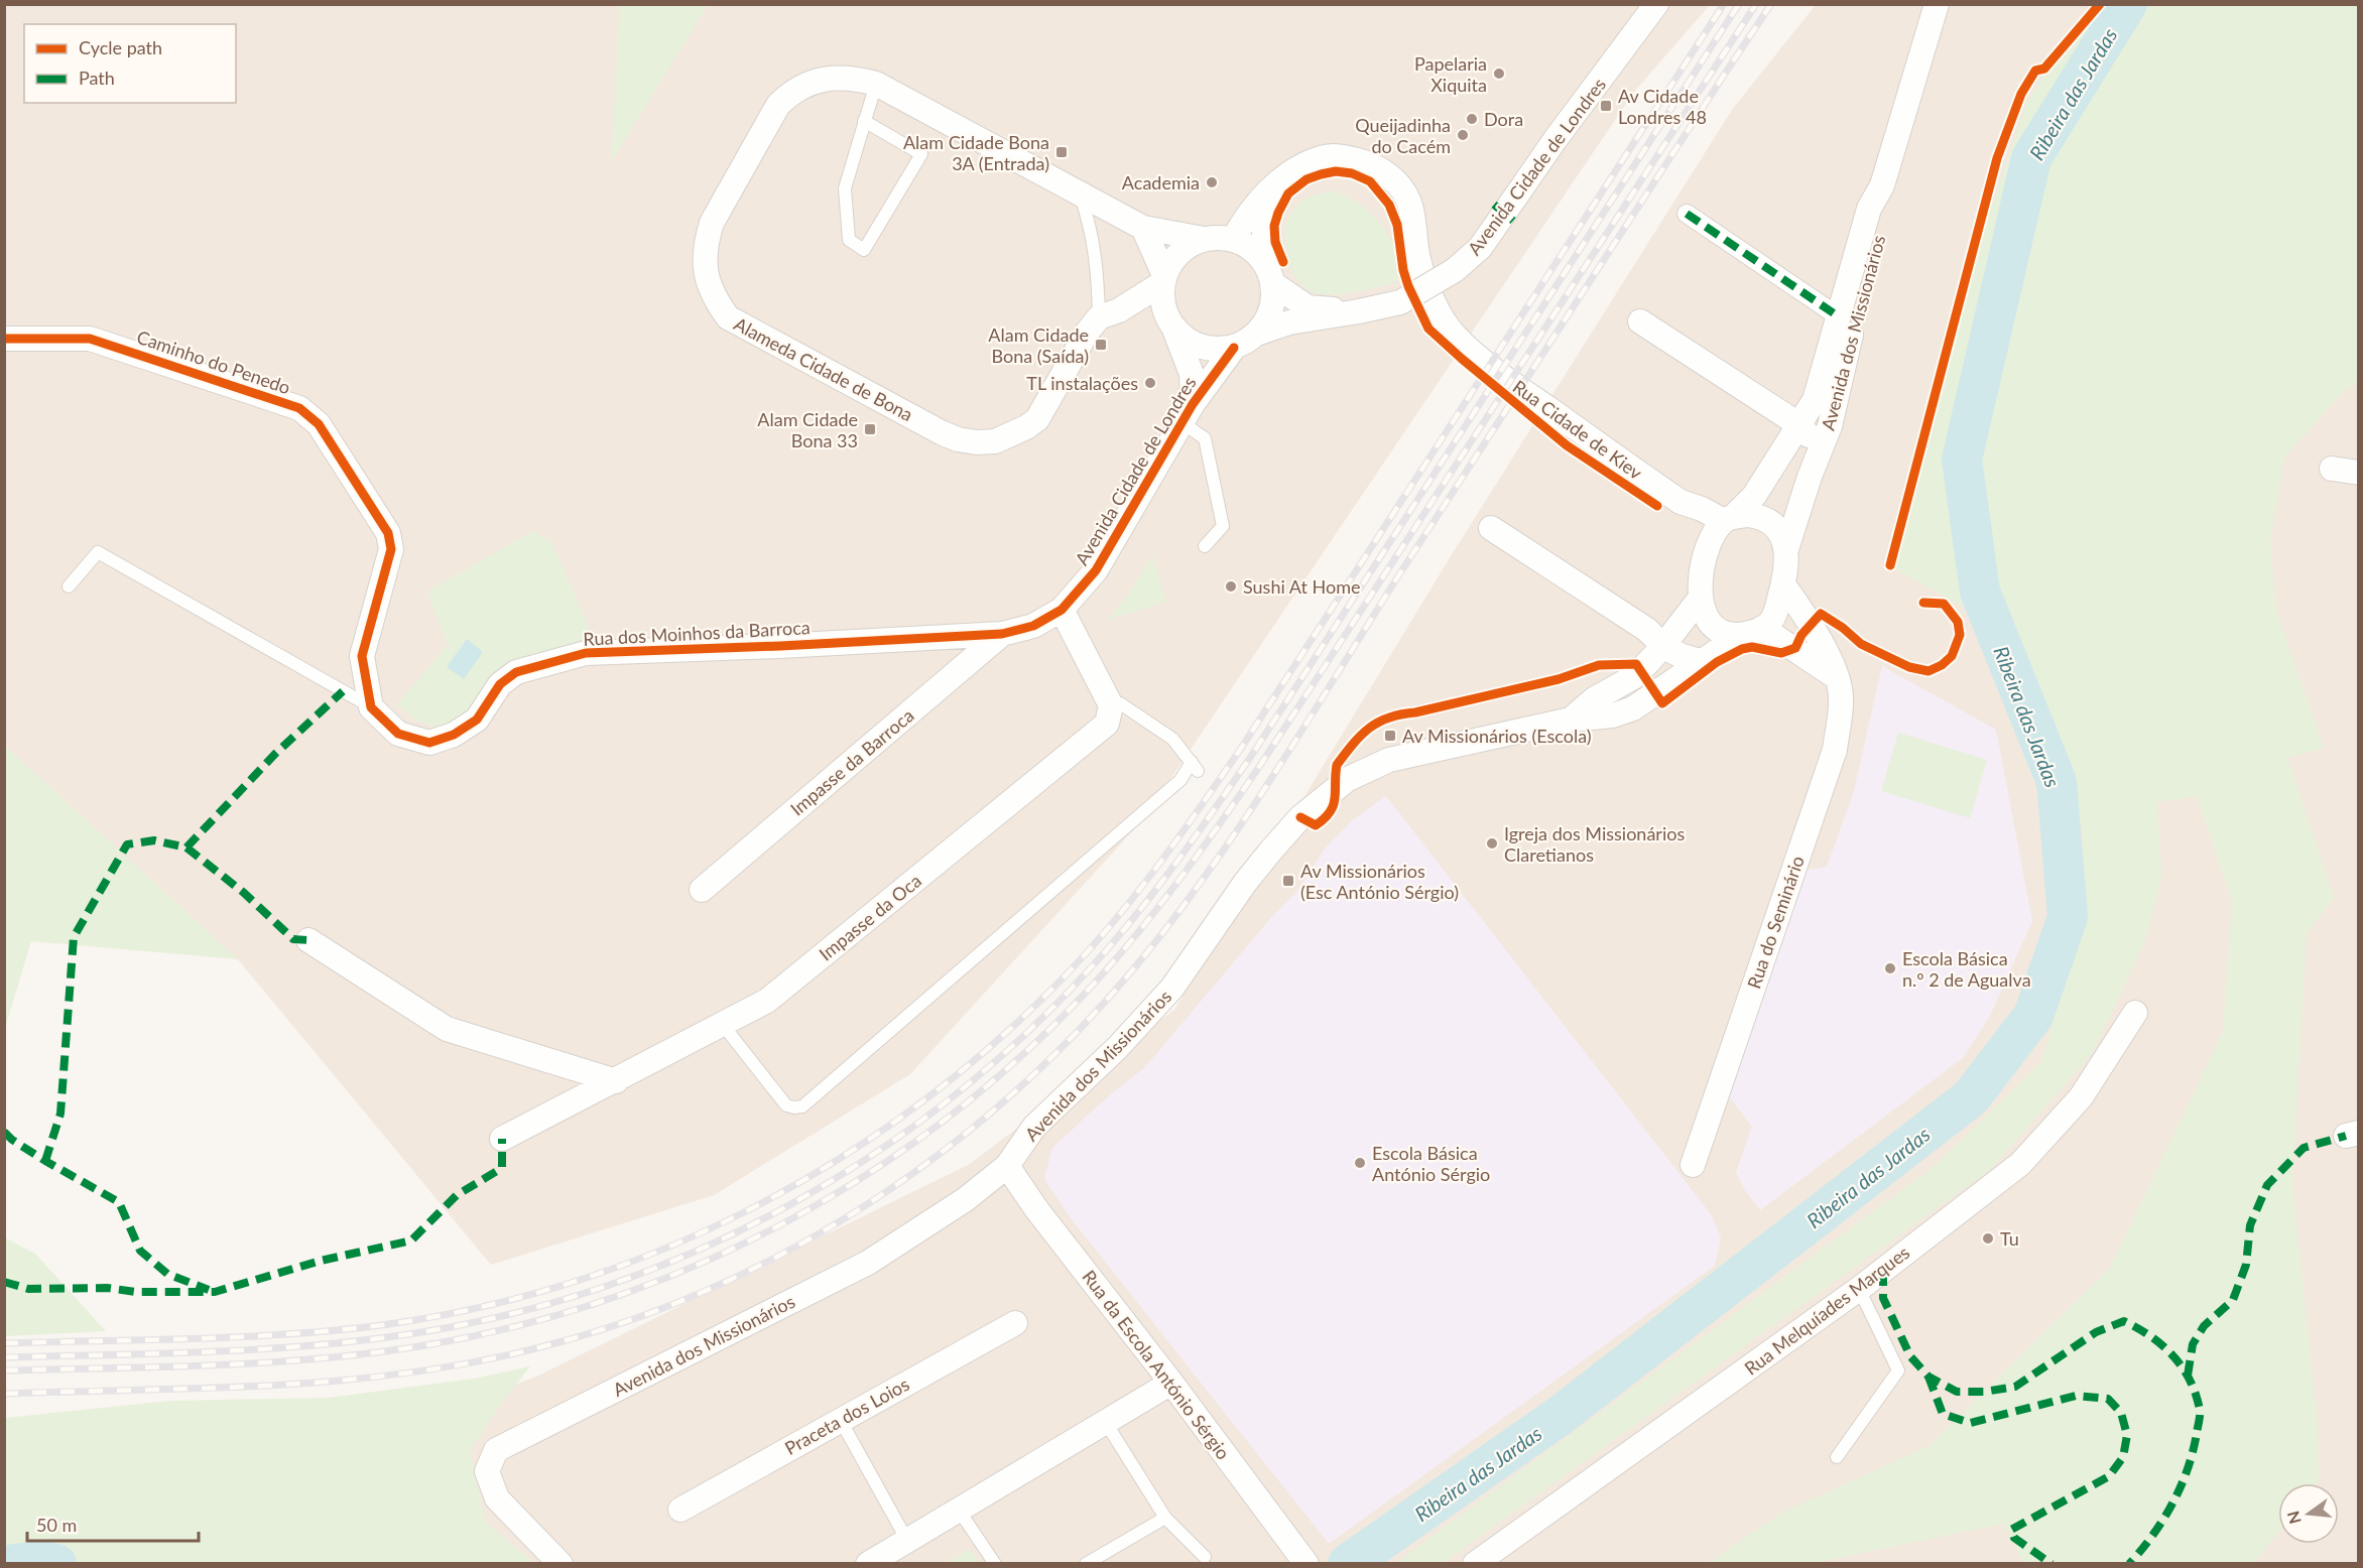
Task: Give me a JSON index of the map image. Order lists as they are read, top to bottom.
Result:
{
  "streets": {
    "street": [
      "Avenida Cidade de Londres",
      "Avenida dos Missionários",
      "Caminho do Penedo",
      "Alameda Cidade de Bona",
      "Rua Cidade de Kiev",
      "Rua dos Moinhos da Barroca",
      "Impasse da Barroca",
      "Impasse da Oca",
      "Rua do Seminário",
      "Rua Melquíades Marques",
      "Rua da Escola António Sérgio",
      "Praceta dos Loios"
    ]
  },
  "crossings": [
    ["Avenida Cidade de Londres", "Alameda Cidade de Bona"],
    ["Avenida Cidade de Londres", "Rua Cidade de Kiev"],
    ["Avenida Cidade de Londres", "Rua dos Moinhos da Barroca"],
    ["Avenida dos Missionários", "Rua Cidade de Kiev"],
    ["Avenida dos Missionários", "Rua do Seminário"],
    ["Avenida dos Missionários", "Rua da Escola António Sérgio"],
    ["Caminho do Penedo", "Rua dos Moinhos da Barroca"],
    ["Alameda Cidade de Bona", "Rua Cidade de Kiev"],
    ["Rua Cidade de Kiev", "Rua do Seminário"],
    ["Rua dos Moinhos da Barroca", "Impasse da Barroca"]
  ],
  "water": ["Ribeira das Jardas"],
  "places": {
    "other": [
      "Papelaria Xiquita",
      "Dora",
      "Queijadinha do Cacém",
      "Academia",
      "TL instalações",
      "Sushi At Home",
      "Igreja dos Missionários Claretianos",
      "Escola Básica n.º 2 de Agualva",
      "Escola Básica António Sérgio",
      "Tu"
    ],
    "transit": [
      "Av Cidade Londres 48",
      "Alam Cidade Bona 3A (Entrada)",
      "Alam Cidade Bona (Saída)",
      "Alam Cidade Bona 33",
      "Av Missionários (Escola)",
      "Av Missionários (Esc António Sérgio)"
    ]
  },
  "legend": ["Cycle path", "Path"],
  "scale_bar": "50 m",
  "north": "left"
}
